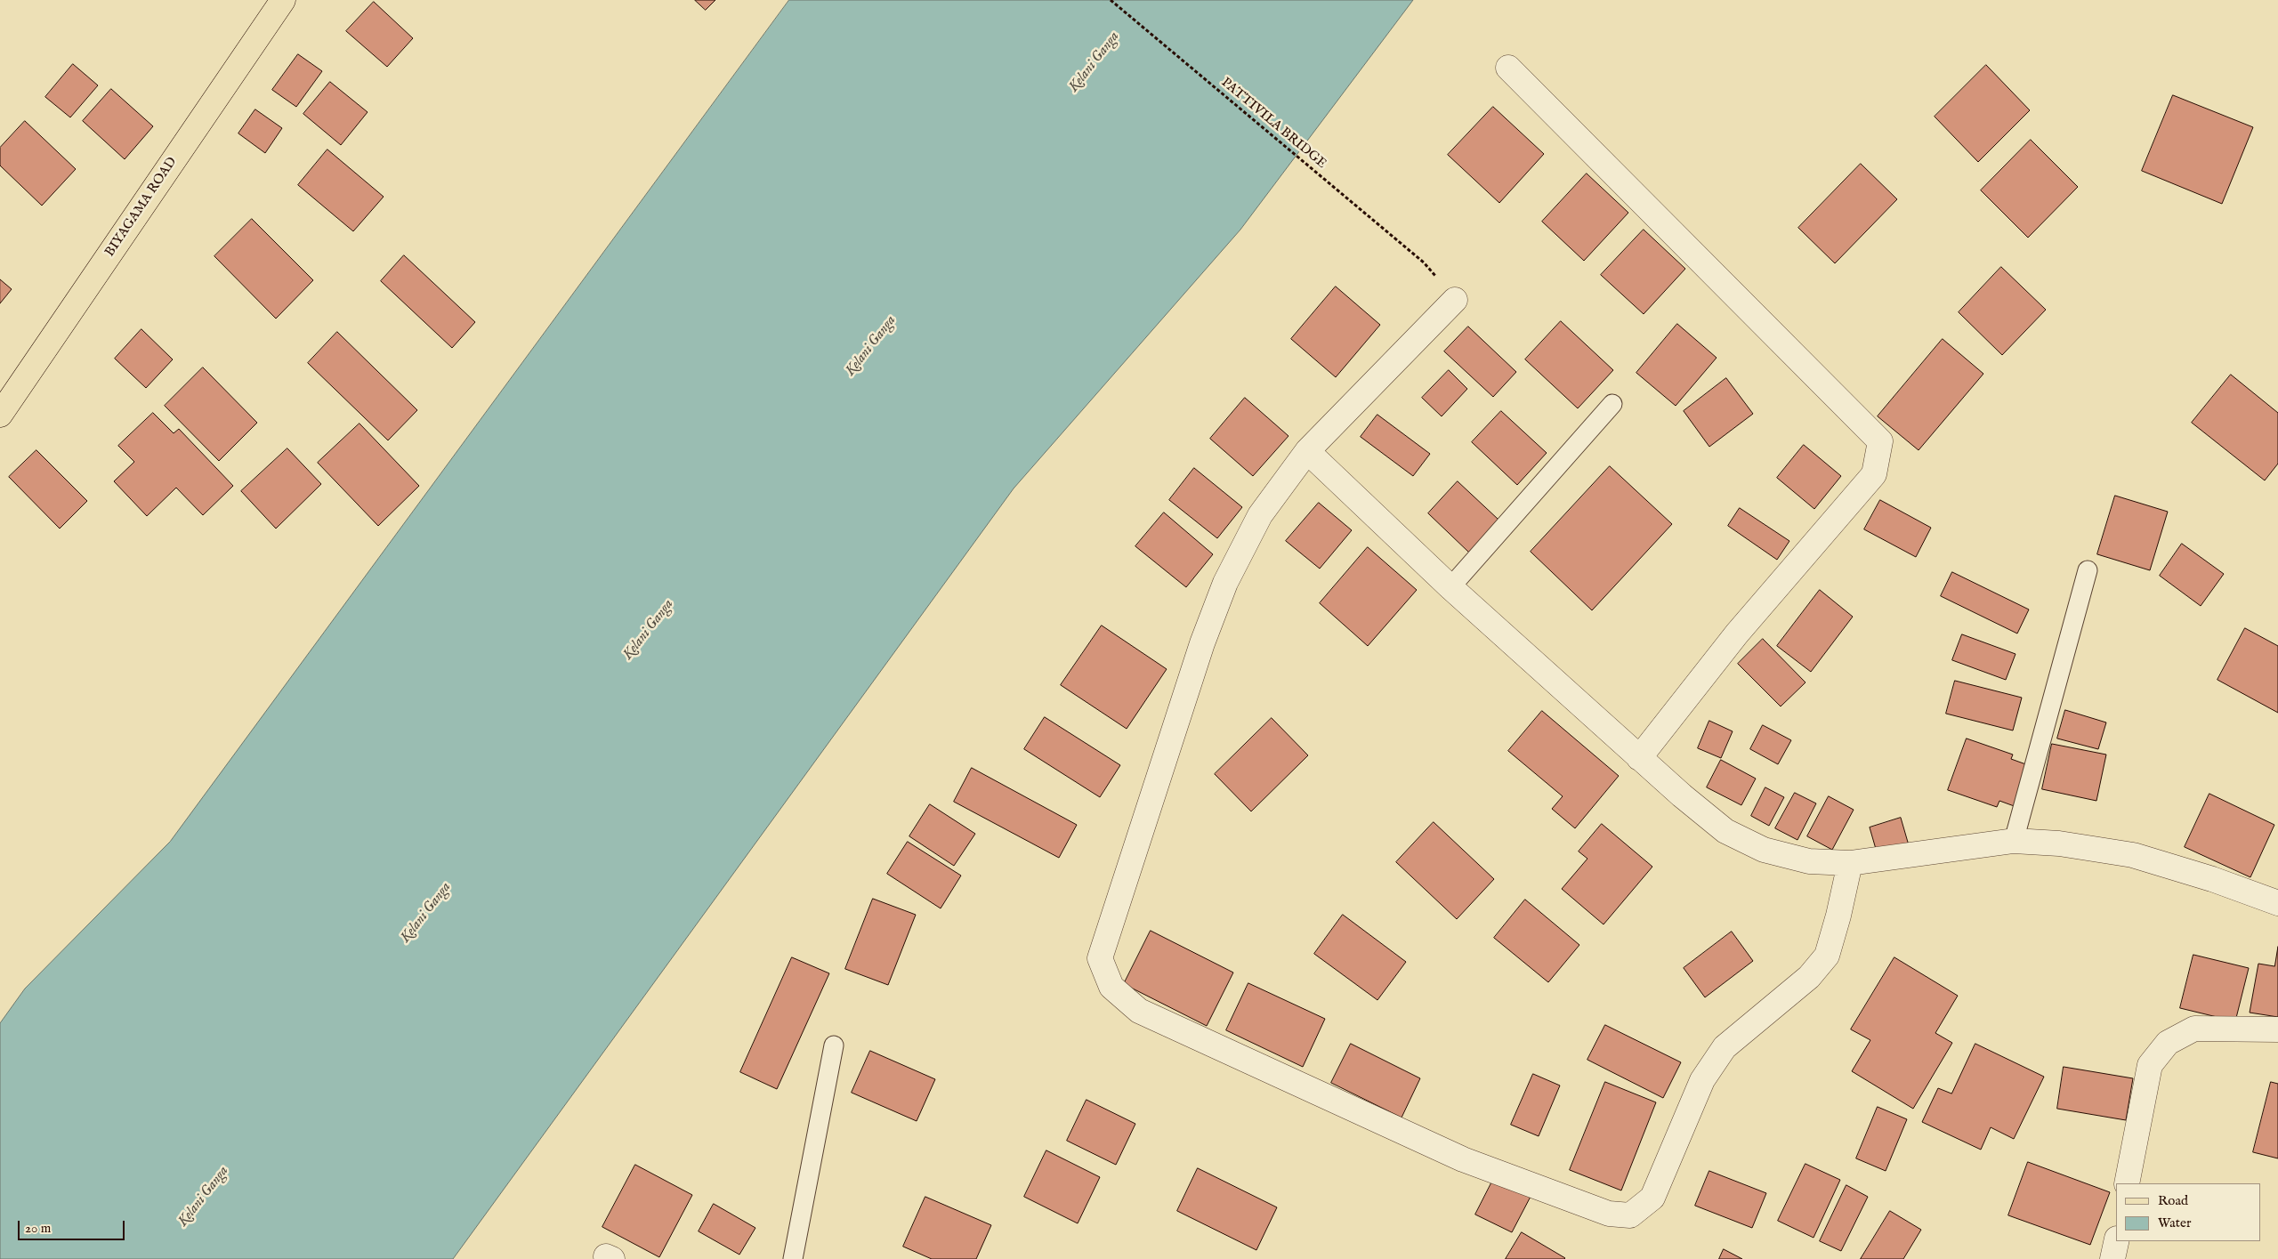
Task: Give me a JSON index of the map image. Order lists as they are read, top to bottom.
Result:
{
  "streets": {
    "main road": ["BIYAGAMA ROAD"],
    "path": ["PATTIVILA BRIDGE"]
  },
  "water": ["Kelani Ganga"],
  "legend": ["Road", "Water"],
  "scale_bar": "20 m"
}
